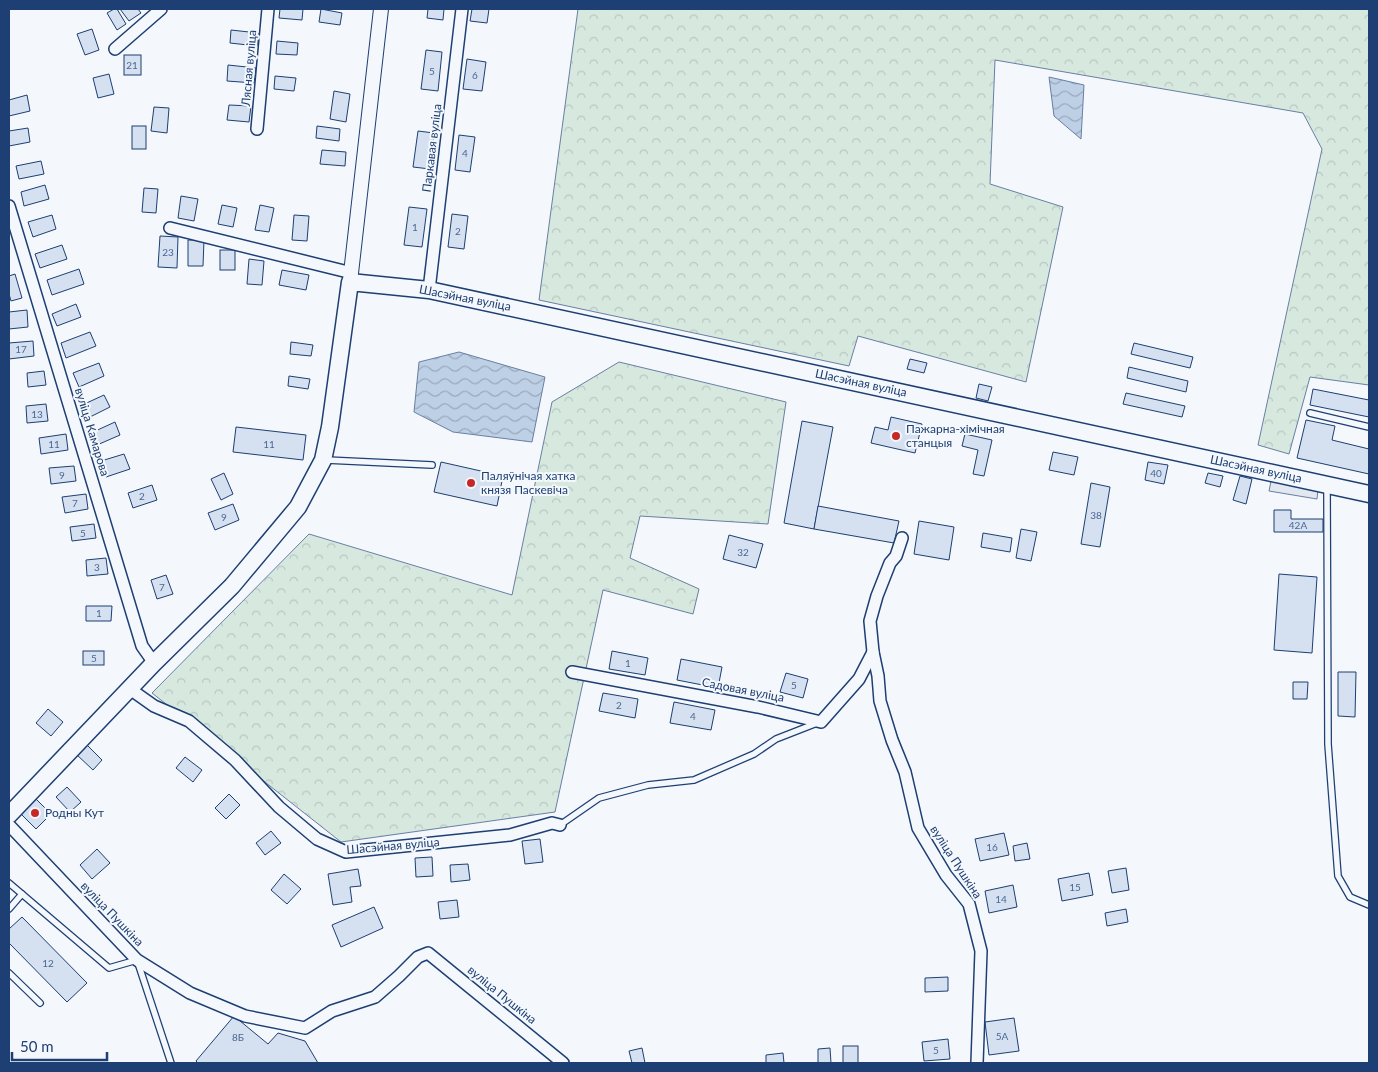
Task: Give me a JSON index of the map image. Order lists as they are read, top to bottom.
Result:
{
  "streets": {
    "main road": ["Шасэйная вуліца"],
    "street": [
      "Лясная вуліца",
      "Паркавая вуліца",
      "вуліца Камарова",
      "Садовая вуліца",
      "вуліца Пушкіна"
    ]
  },
  "crossings": [
    ["Паркавая вуліца", "Шасэйная вуліца"]
  ],
  "places": ["Пажарна-хімічная станцыя", "Паляўнічая хатка князя Паскевіча", "Родны Кут"],
  "house_numbers": [
    "21",
    "5",
    "6",
    "4",
    "1",
    "2",
    "23",
    "17",
    "13",
    "11",
    "11",
    "40",
    "9",
    "2",
    "7",
    "38",
    "9",
    "42А",
    "5",
    "32",
    "3",
    "7",
    "1",
    "5",
    "1",
    "5",
    "2",
    "4",
    "16",
    "15",
    "14",
    "12",
    "5А",
    "8Б",
    "5"
  ],
  "scale_bar": "50 m"
}
